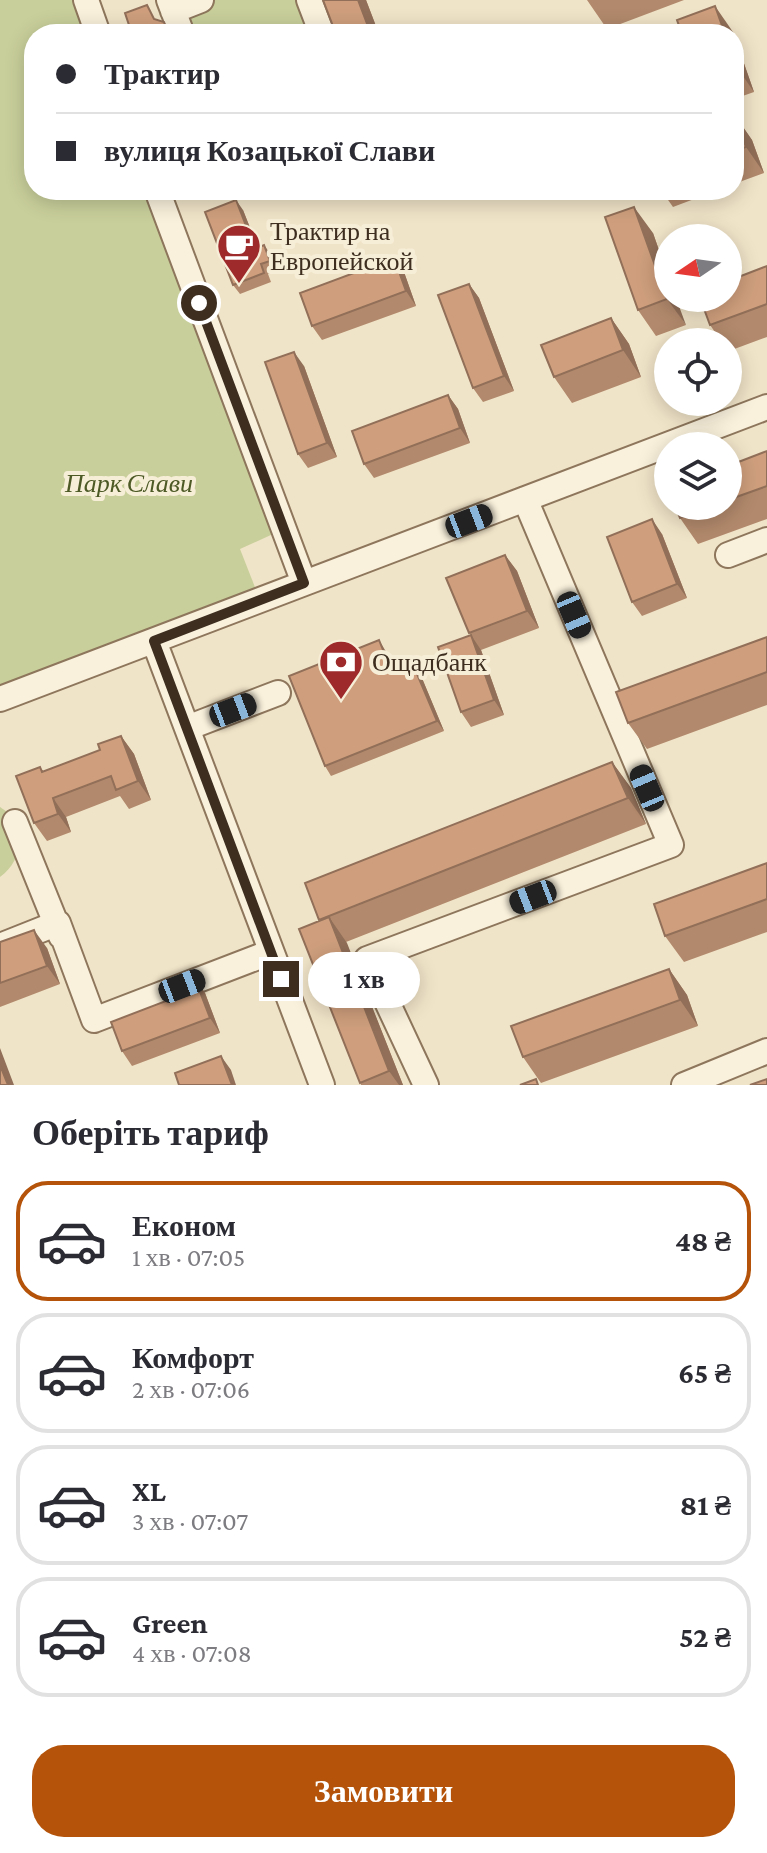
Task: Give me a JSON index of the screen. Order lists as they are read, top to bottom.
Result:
{
  "parks": ["Парк Слави"],
  "places": {
    "cafe": ["Трактир на Европейской"],
    "bank": ["Ощадбанк"]
  },
  "north": "left",
  "page": {
    "banner": ["Трактир", "вулиця Козацької Слави"],
    "bubble": "1 хв",
    "heading": "Оберіть тариф",
    "list": [
      {
        "name": "Економ",
        "note": "1 хв · 07:05",
        "value": "48 ₴"
      },
      {
        "name": "Комфорт",
        "note": "2 хв · 07:06",
        "value": "65 ₴"
      },
      {
        "name": "XL",
        "note": "3 хв · 07:07",
        "value": "81 ₴"
      },
      {
        "name": "Green",
        "note": "4 хв · 07:08",
        "value": "52 ₴"
      }
    ],
    "buttons": "Замовити"
  }
}
